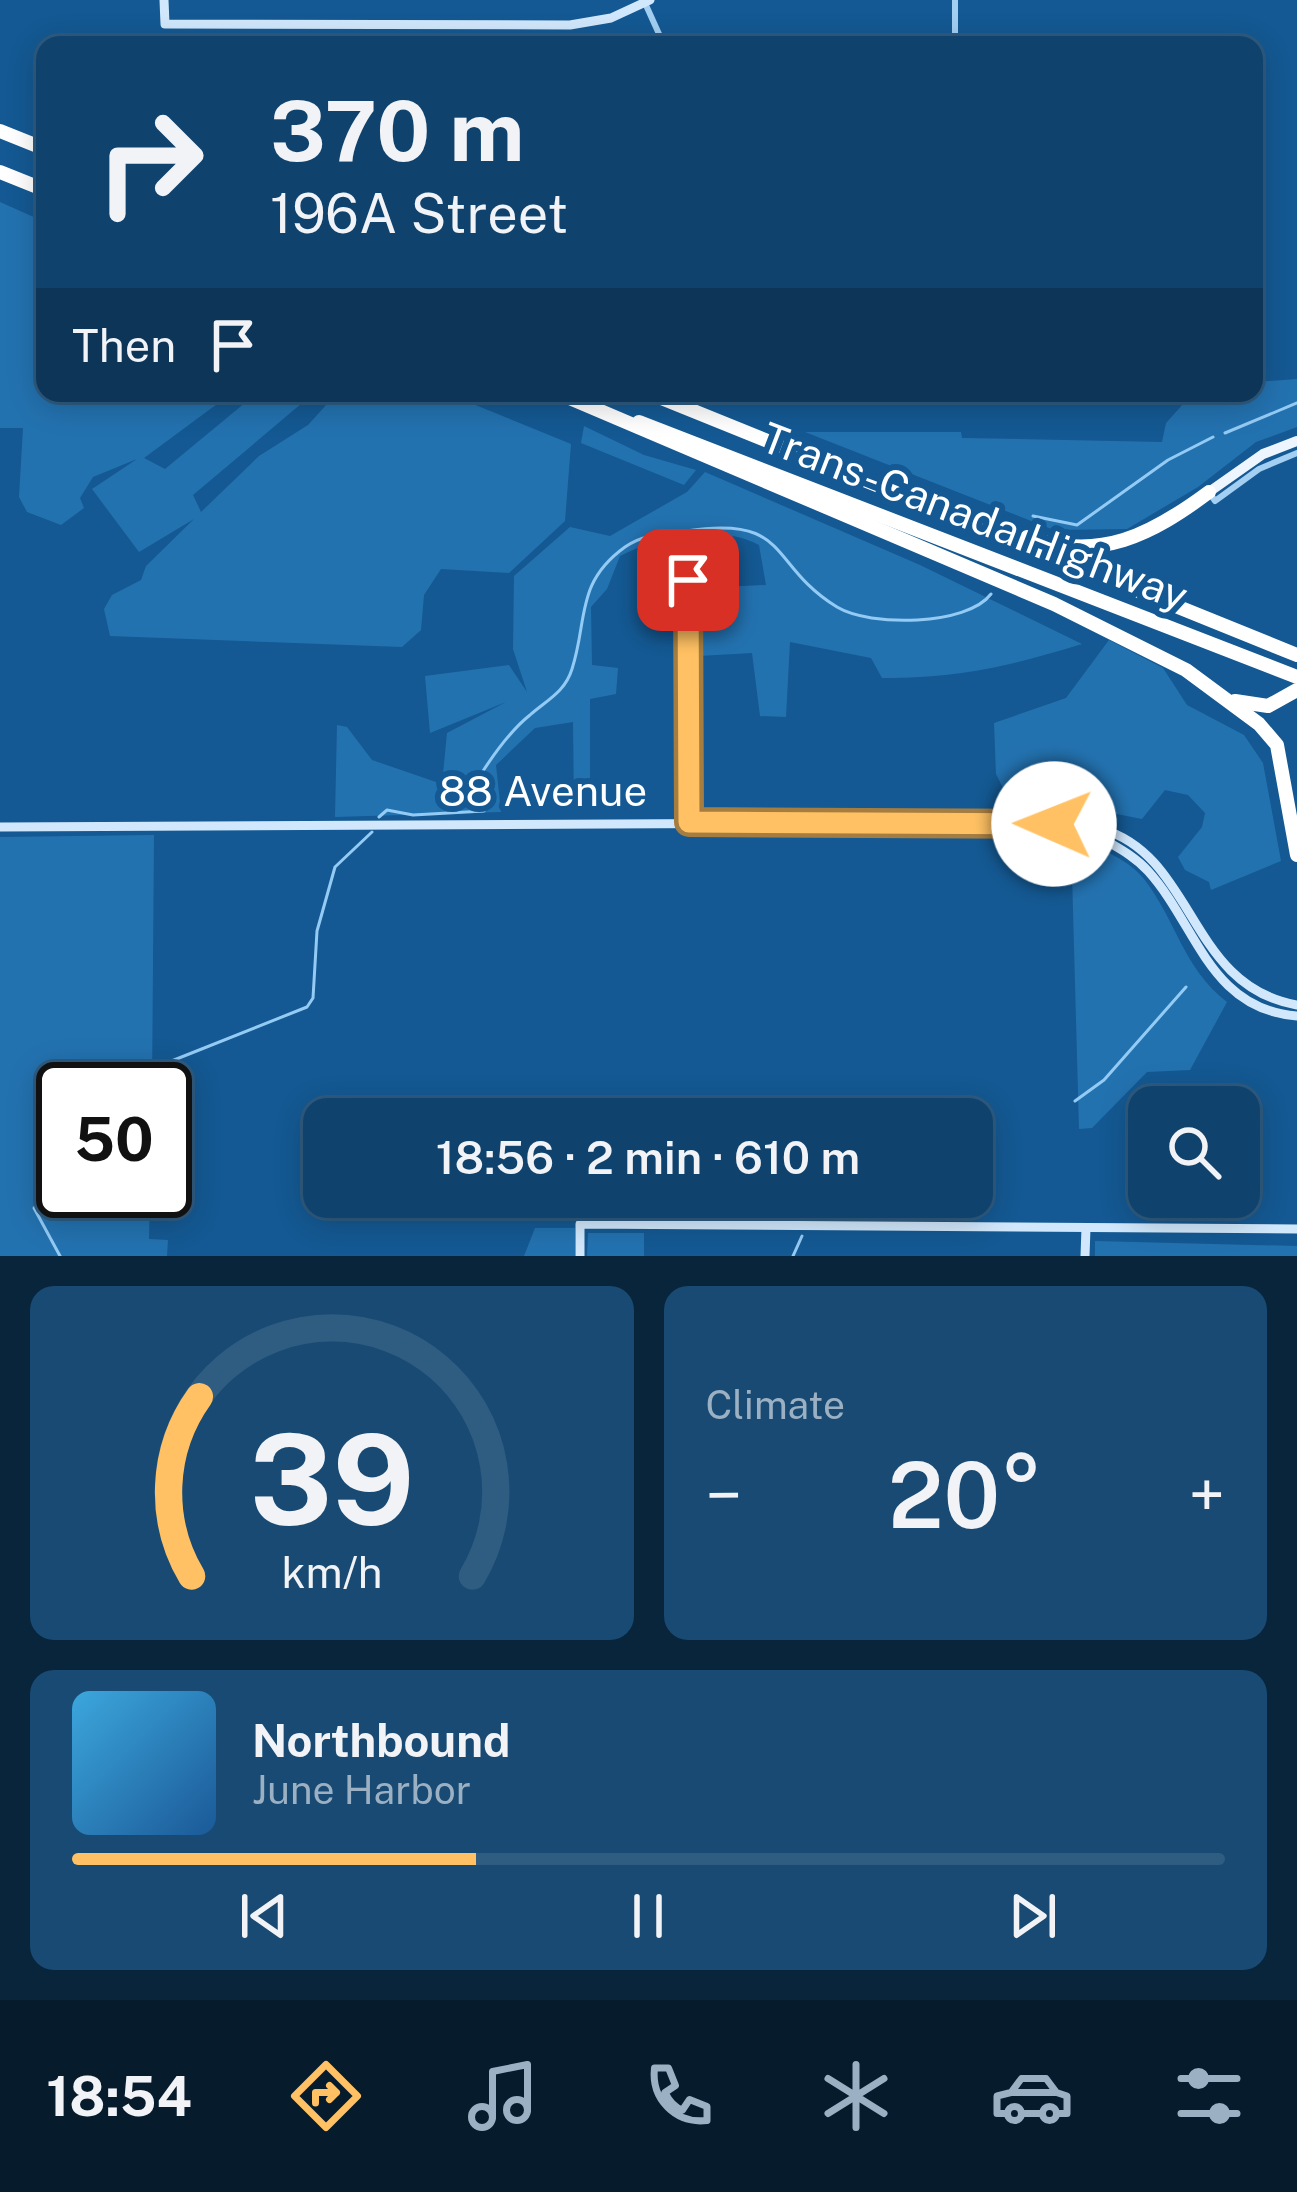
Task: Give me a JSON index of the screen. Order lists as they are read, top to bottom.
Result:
{
  "streets": {
    "highway": ["Trans-Canada Highway"],
    "main road": ["88 Avenue"]
  },
  "page": {
    "turn": ["370 m", "196A Street"],
    "then": "Then",
    "limit": "50",
    "trip": "18:56 · 2 min · 610 m",
    "tile": "Climate",
    "heat": ["−", "20°", "+"],
    "song": ["Northbound", "June Harbor"],
    "tabs": "18:54",
    "gauge": ["39", "km/h"]
  }
}
